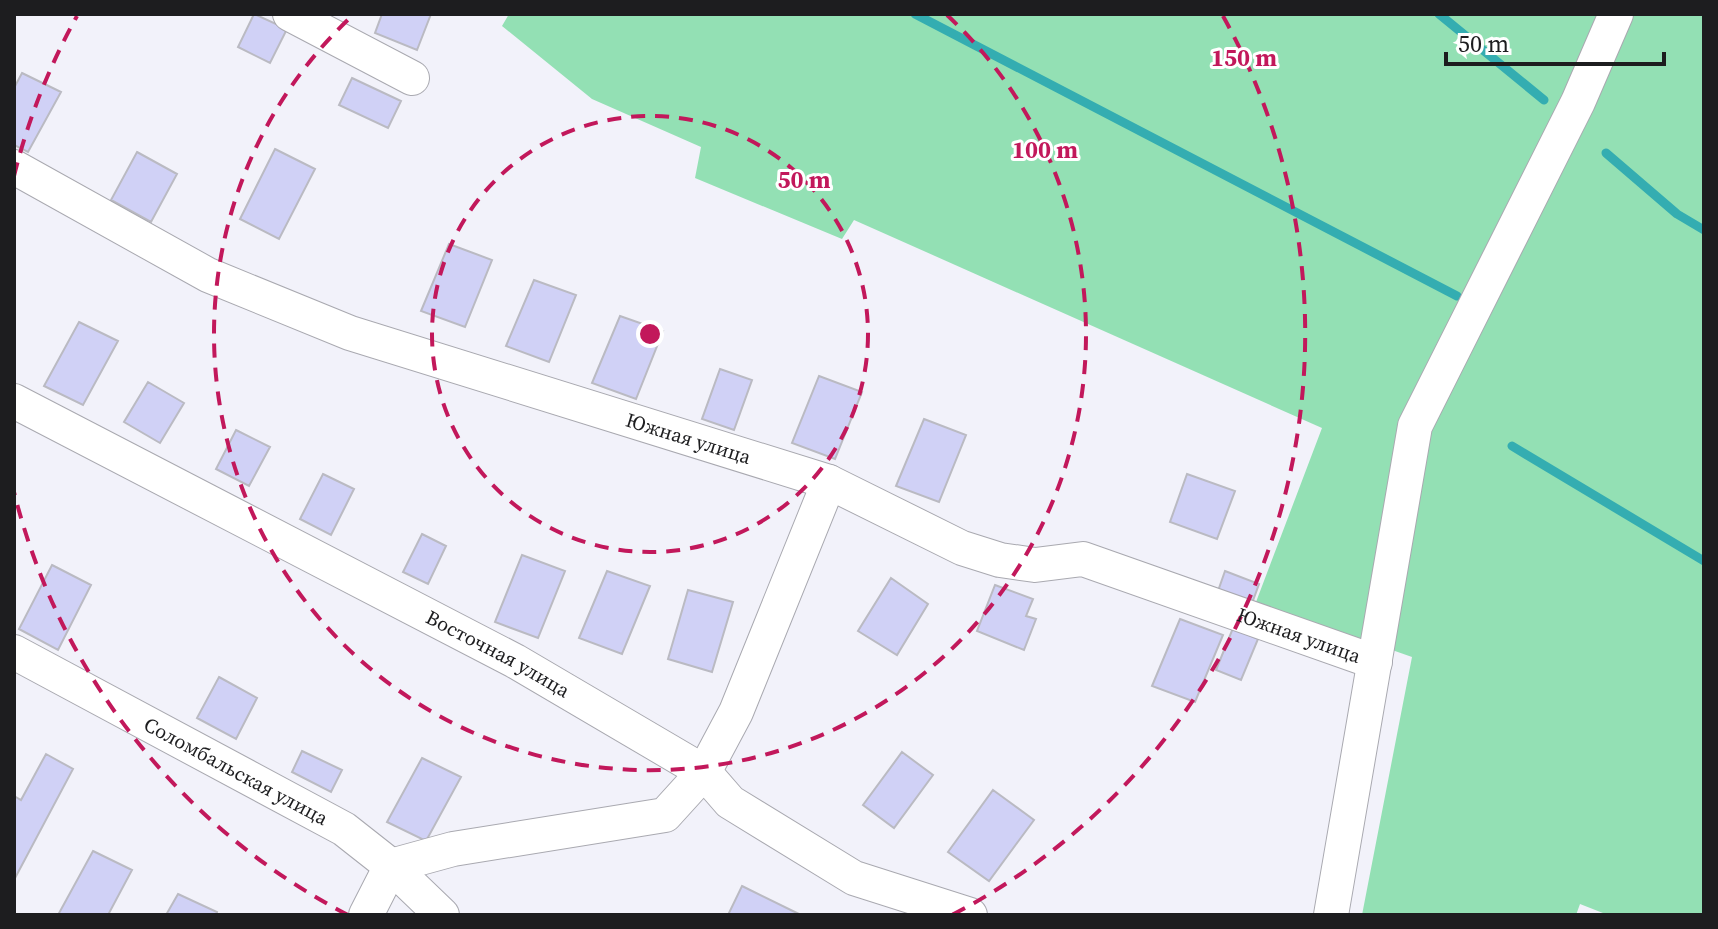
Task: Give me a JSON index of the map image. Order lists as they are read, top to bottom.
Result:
{
  "streets": {
    "street": ["Южная улица", "Восточная улица", "Соломбальская улица"]
  },
  "scale_bar": "50 m",
  "rings": ["150 m", "100 m", "50 m"]
}
